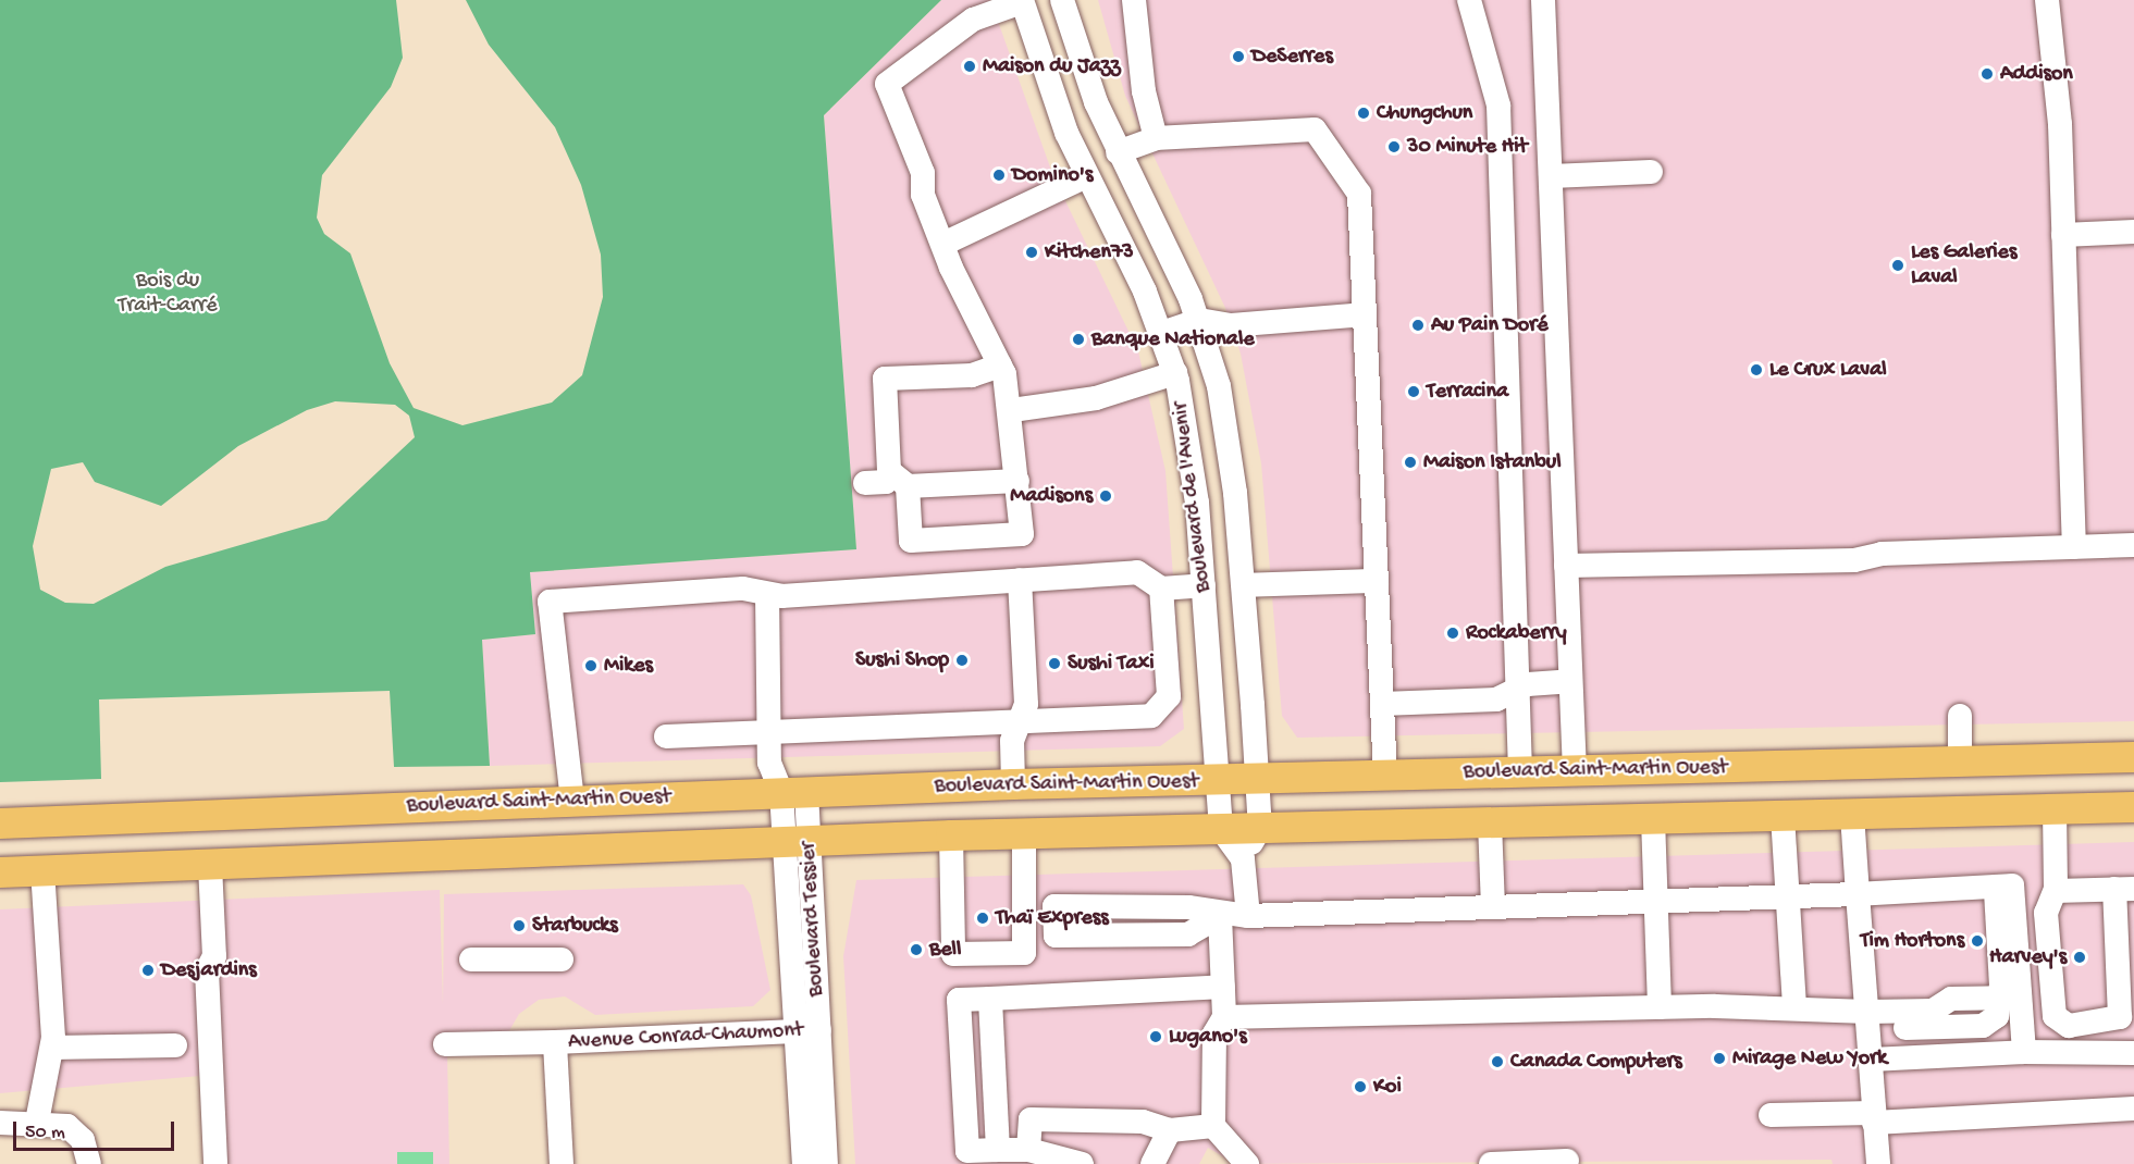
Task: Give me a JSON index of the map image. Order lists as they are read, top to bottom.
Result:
{
  "streets": {
    "main road": ["Boulevard Saint-Martin Ouest"],
    "street": ["Boulevard de l'Avenir", "Boulevard Tessier", "Avenue Conrad-Chaumont"]
  },
  "crossings": [
    ["Boulevard de l'Avenir", "Boulevard Saint-Martin Ouest"],
    ["Boulevard Saint-Martin Ouest", "Boulevard Tessier"],
    ["Boulevard Tessier", "Avenue Conrad-Chaumont"]
  ],
  "parks": ["Bois du Trait-Carré"],
  "places": [
    "DeSerres",
    "Maison du Jazz",
    "Addison",
    "Chungchun",
    "30 Minute Hit",
    "Domino's",
    "Kitchen73",
    "Les Galeries Laval",
    "Au Pain Doré",
    "Banque Nationale",
    "Le Crux Laval",
    "Terracina",
    "Maison Istanbul",
    "Madisons",
    "Rockaberry",
    "Sushi Shop",
    "Sushi Taxi",
    "Mikes",
    "Thaï Express",
    "Starbucks",
    "Tim Hortons",
    "Bell",
    "Harvey's",
    "Desjardins",
    "Lugano's",
    "Mirage New York",
    "Canada Computers",
    "Koi"
  ],
  "scale_bar": "50 m"
}
